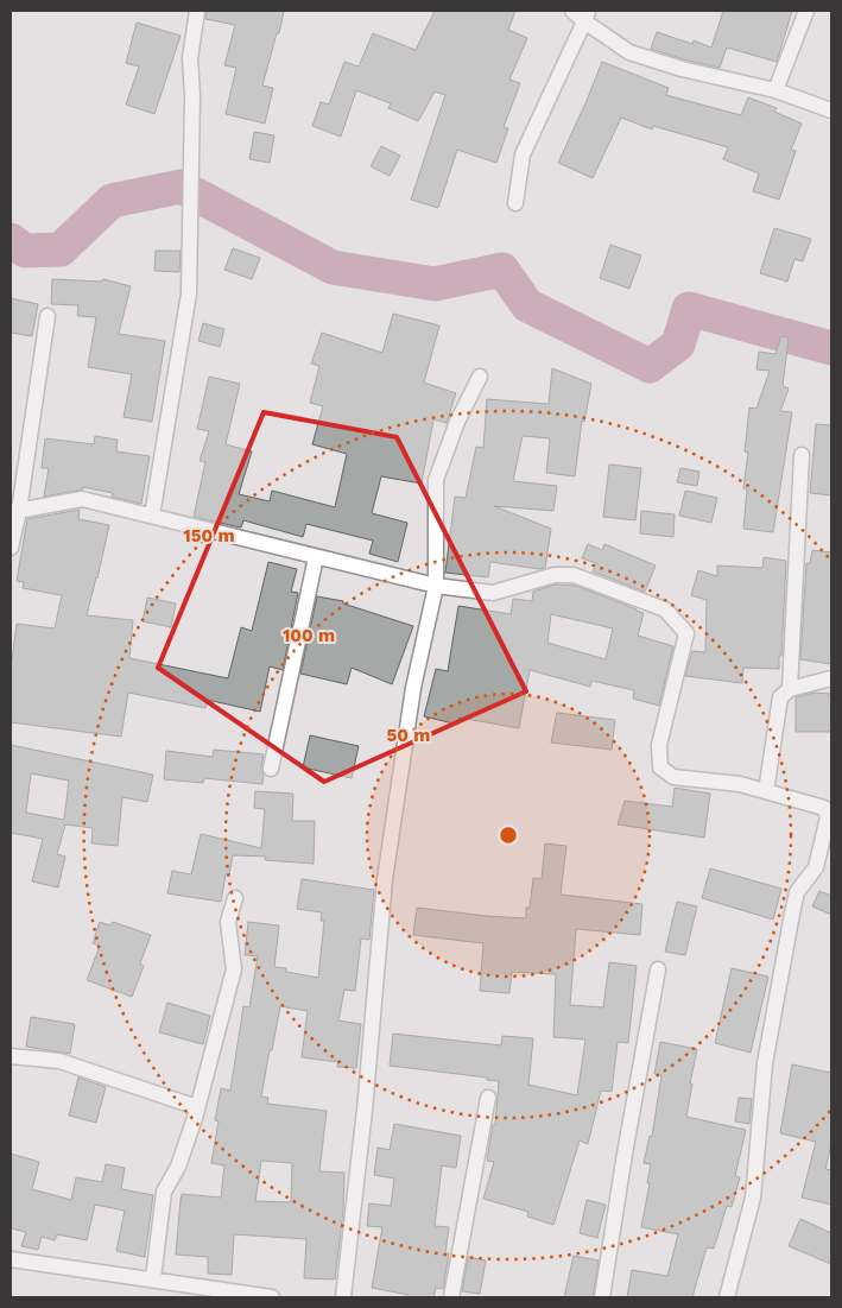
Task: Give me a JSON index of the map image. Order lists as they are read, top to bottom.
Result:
{
  "rings": ["150 m", "100 m", "50 m"]
}
